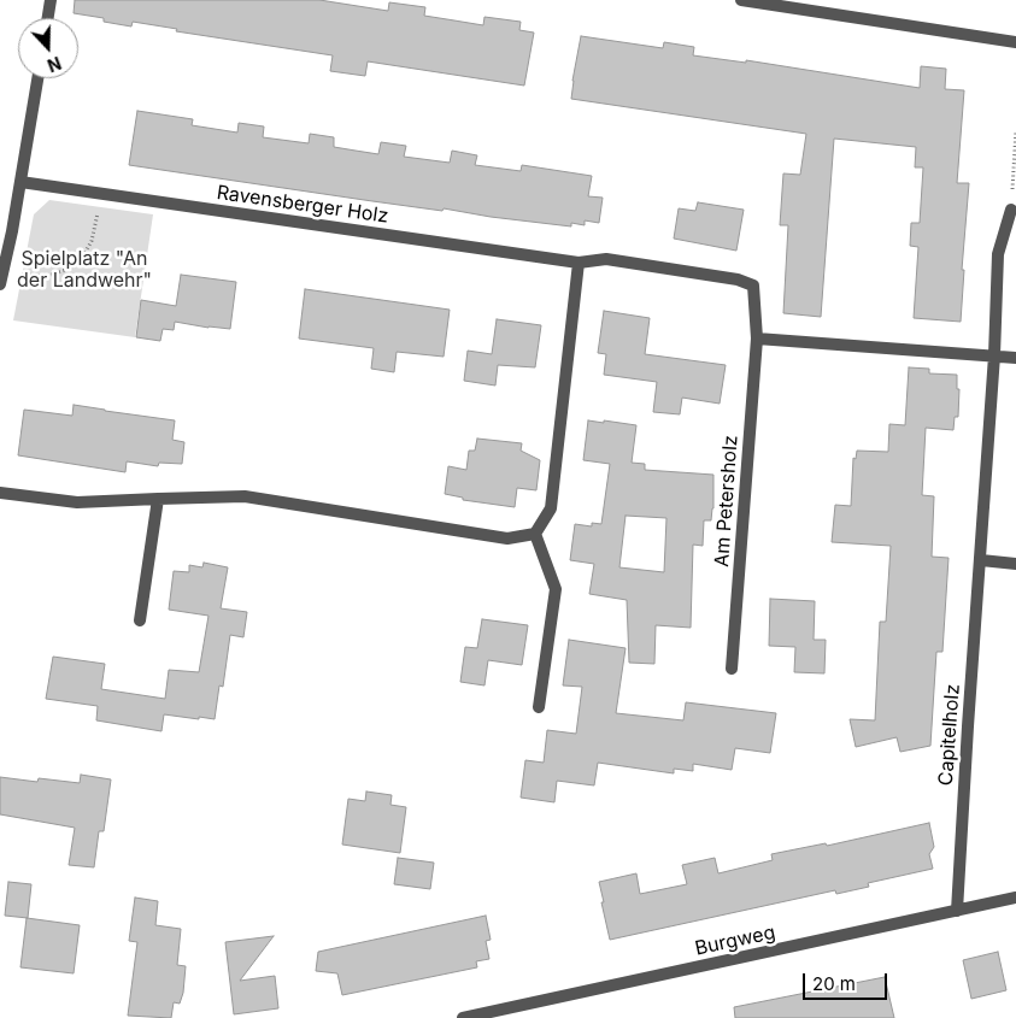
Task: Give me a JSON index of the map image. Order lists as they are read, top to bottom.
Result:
{
  "streets": {
    "street": [
      "Ravensberger Holz",
      "Am Petersholz",
      "Capitelholz",
      "Burgweg"
    ]
  },
  "crossings": [
    ["Ravensberger Holz", "Am Petersholz"],
    ["Capitelholz", "Burgweg"]
  ],
  "parks": ["Spielplatz \"An der Landwehr\""],
  "scale_bar": "20 m",
  "north": "bottom"
}
